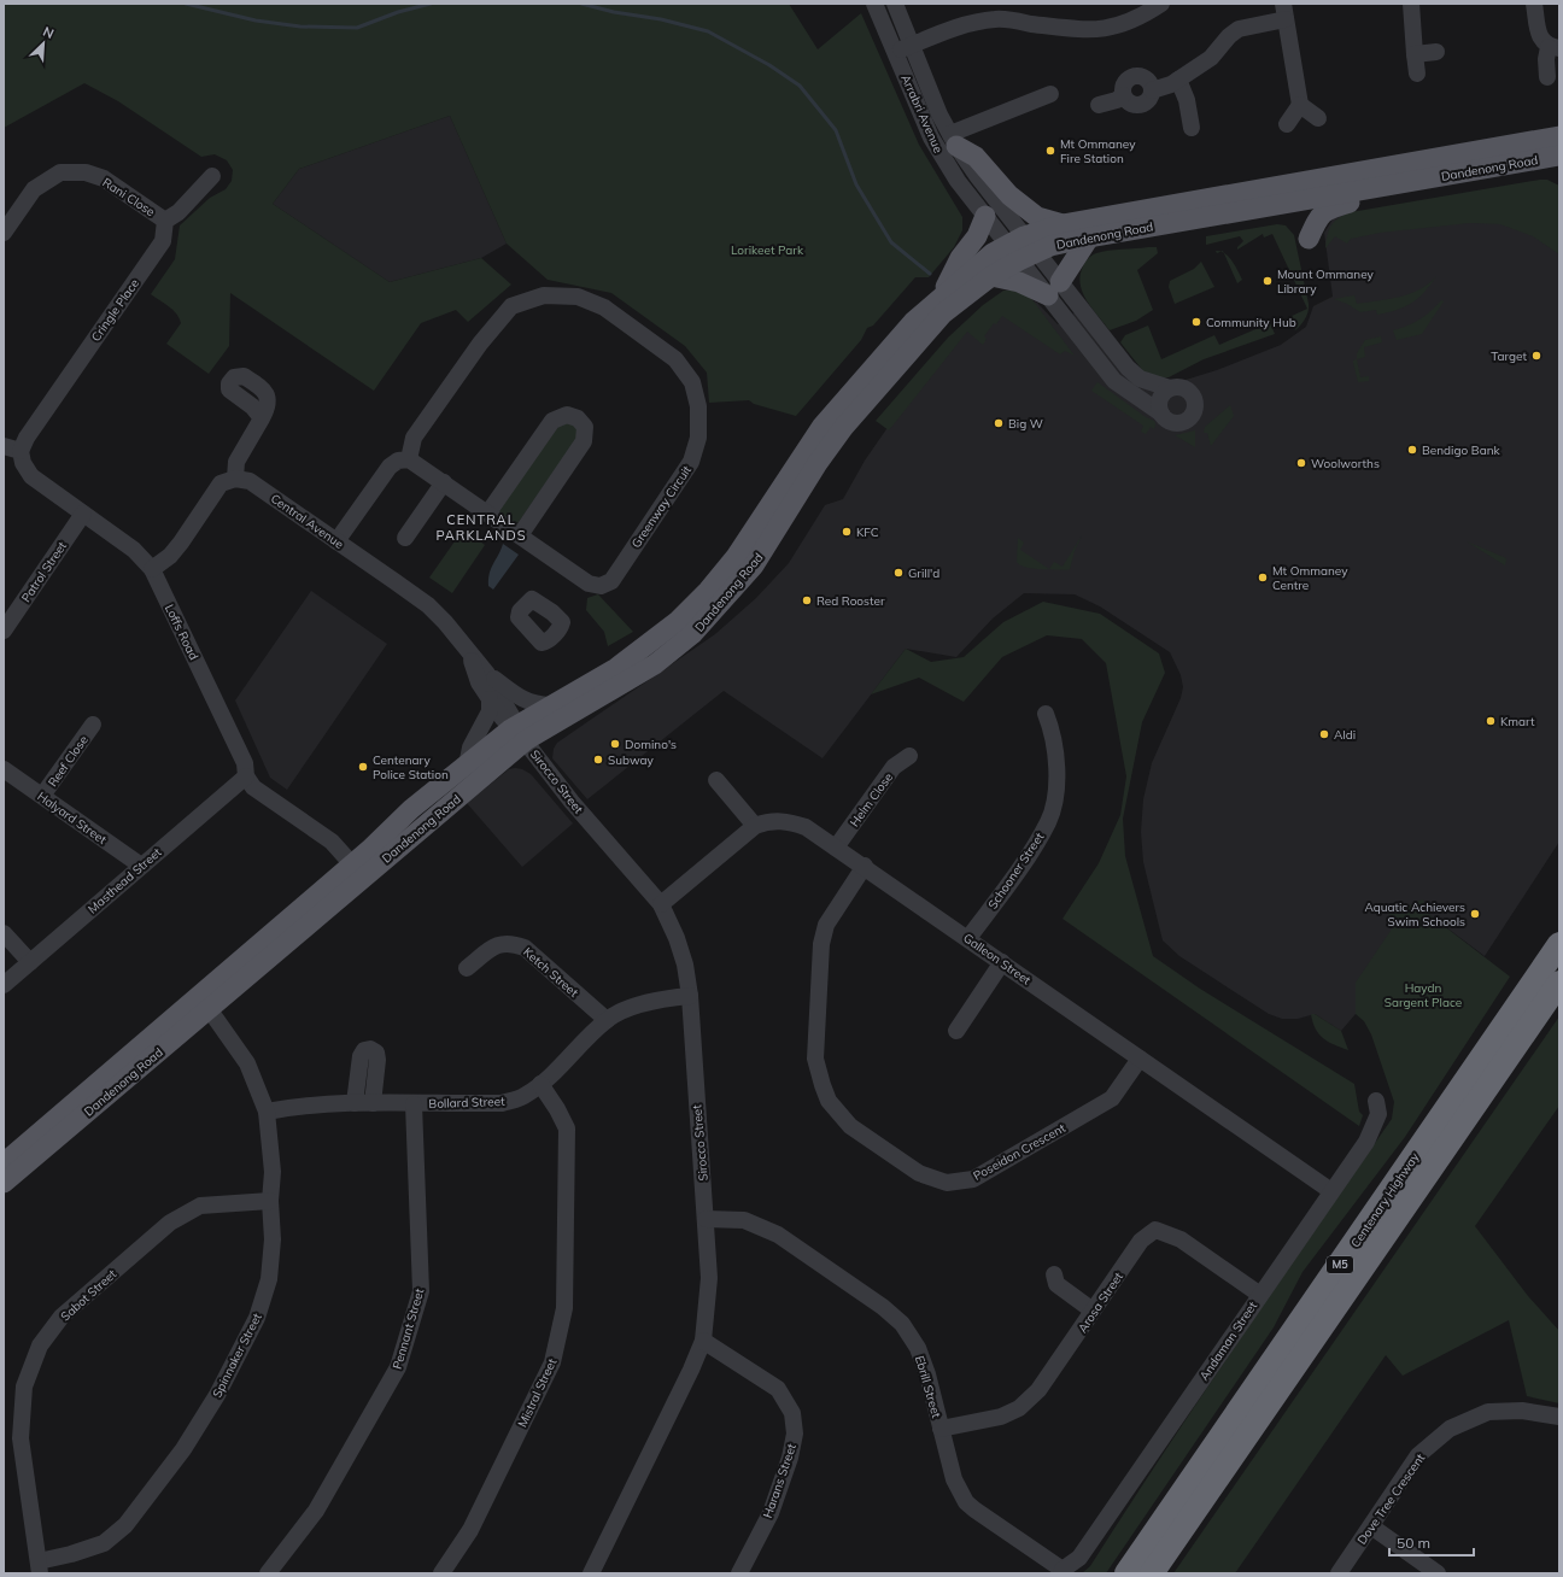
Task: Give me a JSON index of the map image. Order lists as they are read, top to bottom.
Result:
{
  "streets": {
    "highway": ["Centenary Highway", "M5"],
    "main road": ["Dandenong Road"],
    "street": [
      "Arrabri Avenue",
      "Rani Close",
      "Cringle Place",
      "Greenway Circuit",
      "Central Avenue",
      "Patrol Street",
      "Loffs Road",
      "Reef Close",
      "Sirocco Street",
      "Helm Close",
      "Halyard Street",
      "Schooner Street",
      "Masthead Street",
      "Galleon Street",
      "Ketch Street",
      "Bollard Street",
      "Poseidon Crescent",
      "Sabot Street",
      "Arosa Street",
      "Pennant Street",
      "Andaman Street",
      "Spinnaker Street",
      "Ebrill Street",
      "Mistral Street",
      "Harans Street",
      "Dove Tree Crescent"
    ]
  },
  "crossings": [
    ["Arrabri Avenue", "Dandenong Road"],
    ["Dandenong Road", "Central Avenue"],
    ["Dandenong Road", "Loffs Road"],
    ["Dandenong Road", "Sirocco Street"],
    ["Dandenong Road", "Spinnaker Street"],
    ["Rani Close", "Cringle Place"],
    ["Cringle Place", "Loffs Road"],
    ["Central Avenue", "Sirocco Street"],
    ["Patrol Street", "Loffs Road"],
    ["Loffs Road", "Masthead Street"],
    ["Reef Close", "Halyard Street"],
    ["Sirocco Street", "Galleon Street"],
    ["Sirocco Street", "Bollard Street"],
    ["Sirocco Street", "Ebrill Street"],
    ["Sirocco Street", "Harans Street"],
    ["Helm Close", "Galleon Street"],
    ["Halyard Street", "Masthead Street"],
    ["Schooner Street", "Galleon Street"],
    ["Galleon Street", "Poseidon Crescent"],
    ["Galleon Street", "Andaman Street"],
    ["Ketch Street", "Bollard Street"],
    ["Bollard Street", "Pennant Street"],
    ["Bollard Street", "Spinnaker Street"],
    ["Bollard Street", "Mistral Street"],
    ["Sabot Street", "Spinnaker Street"],
    ["Arosa Street", "Andaman Street"],
    ["Arosa Street", "Ebrill Street"],
    ["Andaman Street", "Ebrill Street"]
  ],
  "districts": ["CENTRAL PARKLANDS"],
  "parks": ["Lorikeet Park", "Haydn Sargent Place"],
  "places": [
    "Mt Ommaney Fire Station",
    "Mount Ommaney Library",
    "Community Hub",
    "Target",
    "Big W",
    "Bendigo Bank",
    "Woolworths",
    "KFC",
    "Grill'd",
    "Mt Ommaney Centre",
    "Red Rooster",
    "Kmart",
    "Aldi",
    "Domino's",
    "Subway",
    "Centenary Police Station",
    "Aquatic Achievers Swim Schools"
  ],
  "scale_bar": "50 m",
  "north": "top right"
}
